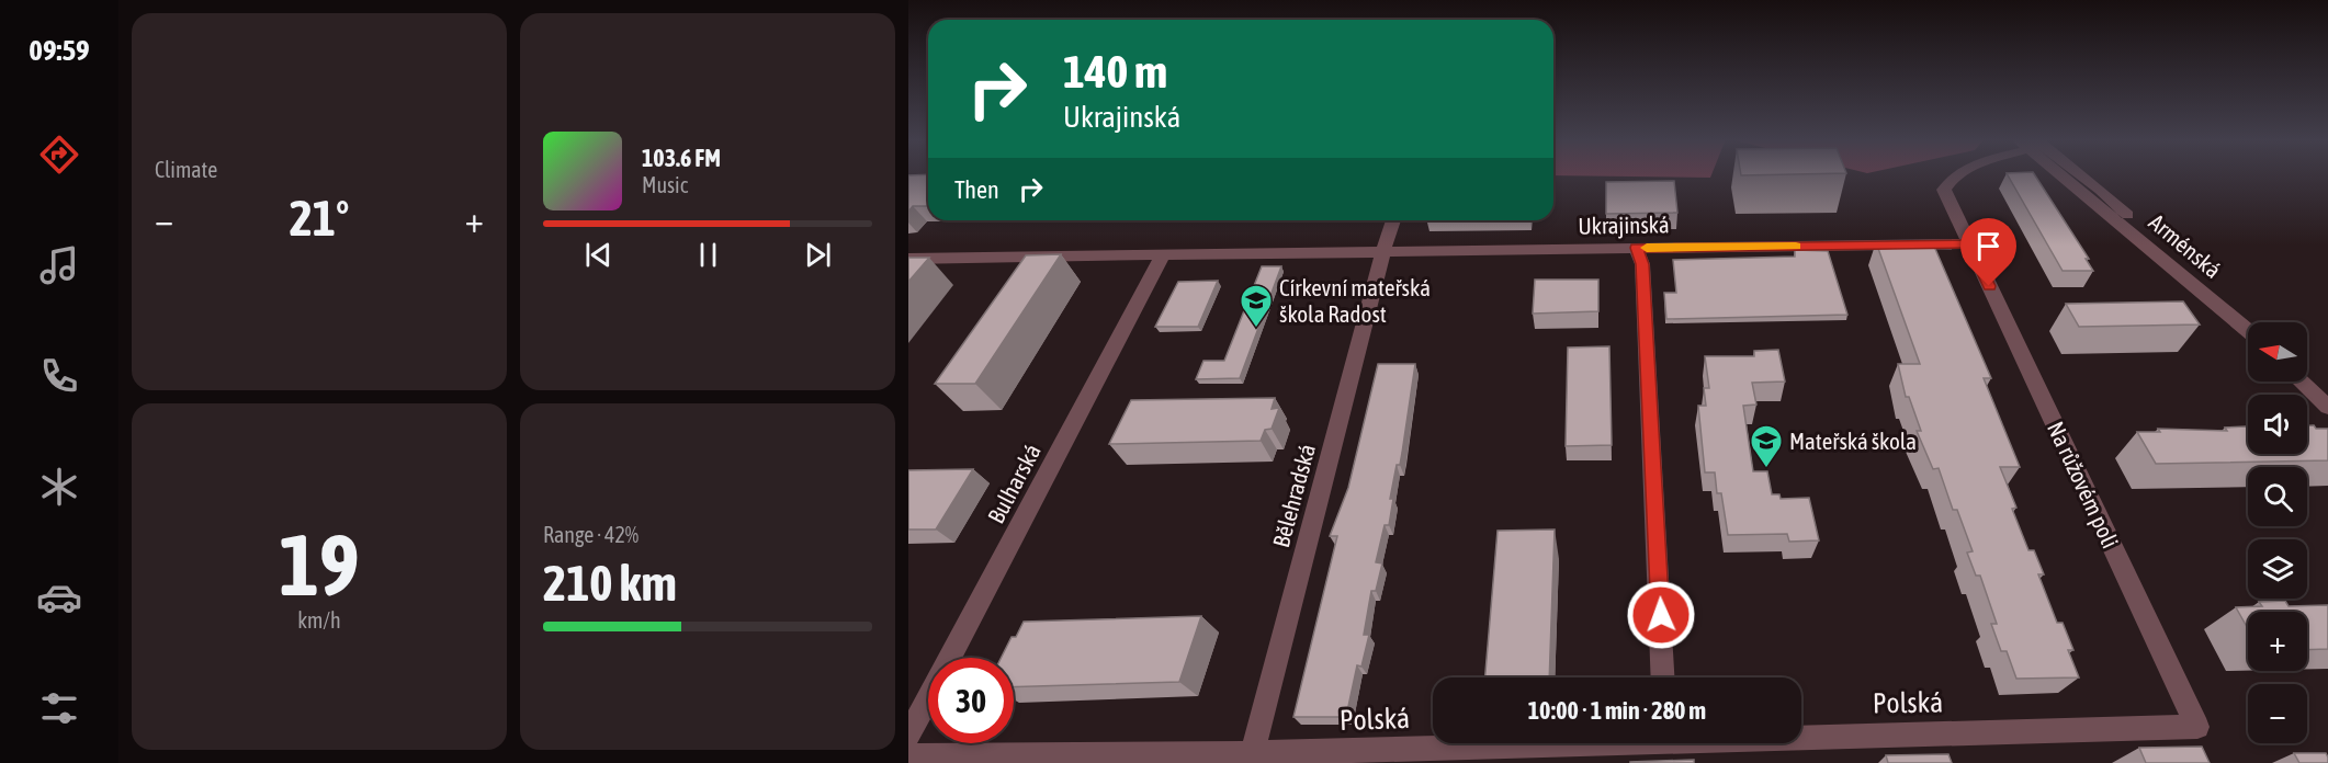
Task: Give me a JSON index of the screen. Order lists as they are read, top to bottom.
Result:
{
  "streets": {
    "street": [
      "Ukrajinská",
      "Arménská",
      "Bulharská",
      "Na růžovém poli",
      "Bělehradská",
      "Polská"
    ]
  },
  "crossings": [
    ["Ukrajinská", "Bulharská"],
    ["Ukrajinská", "Na růžovém poli"],
    ["Ukrajinská", "Bělehradská"],
    ["Na růžovém poli", "Polská"],
    ["Bělehradská", "Polská"]
  ],
  "places": {
    "school or university": ["Církevní mateřská škola Radost", "Mateřská škola"]
  },
  "north": "left",
  "page": {
    "tabs": "09:59",
    "tile": [
      "Climate",
      ["19", "km/h"],
      ["Range · 42%", "210 km"]
    ],
    "turn": ["140 m", "Ukrajinská"],
    "song": ["103.6 FM", "Music"],
    "then": "Then",
    "heat": ["−", "21°", "+"],
    "map_buttons": ["+", "−"],
    "limit": "30",
    "trip": "10:00 · 1 min · 280 m"
  }
}
